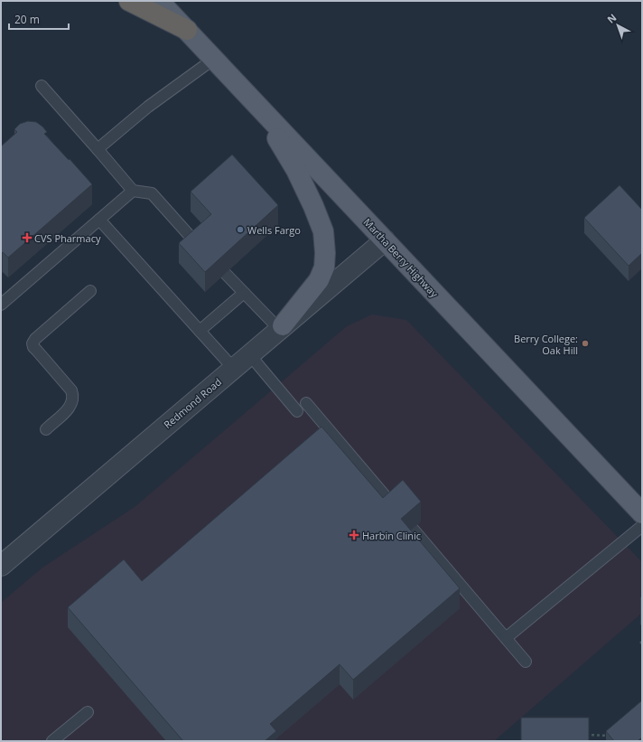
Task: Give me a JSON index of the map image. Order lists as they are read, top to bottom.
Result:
{
  "streets": {
    "main road": ["Martha Berry Highway"],
    "street": ["Redmond Road"]
  },
  "crossings": [
    ["Martha Berry Highway", "Redmond Road"]
  ],
  "places": {
    "other": ["Wells Fargo", "Berry College: Oak Hill"],
    "health": ["CVS Pharmacy", "Harbin Clinic"]
  },
  "scale_bar": "20 m",
  "north": "top left"
}
